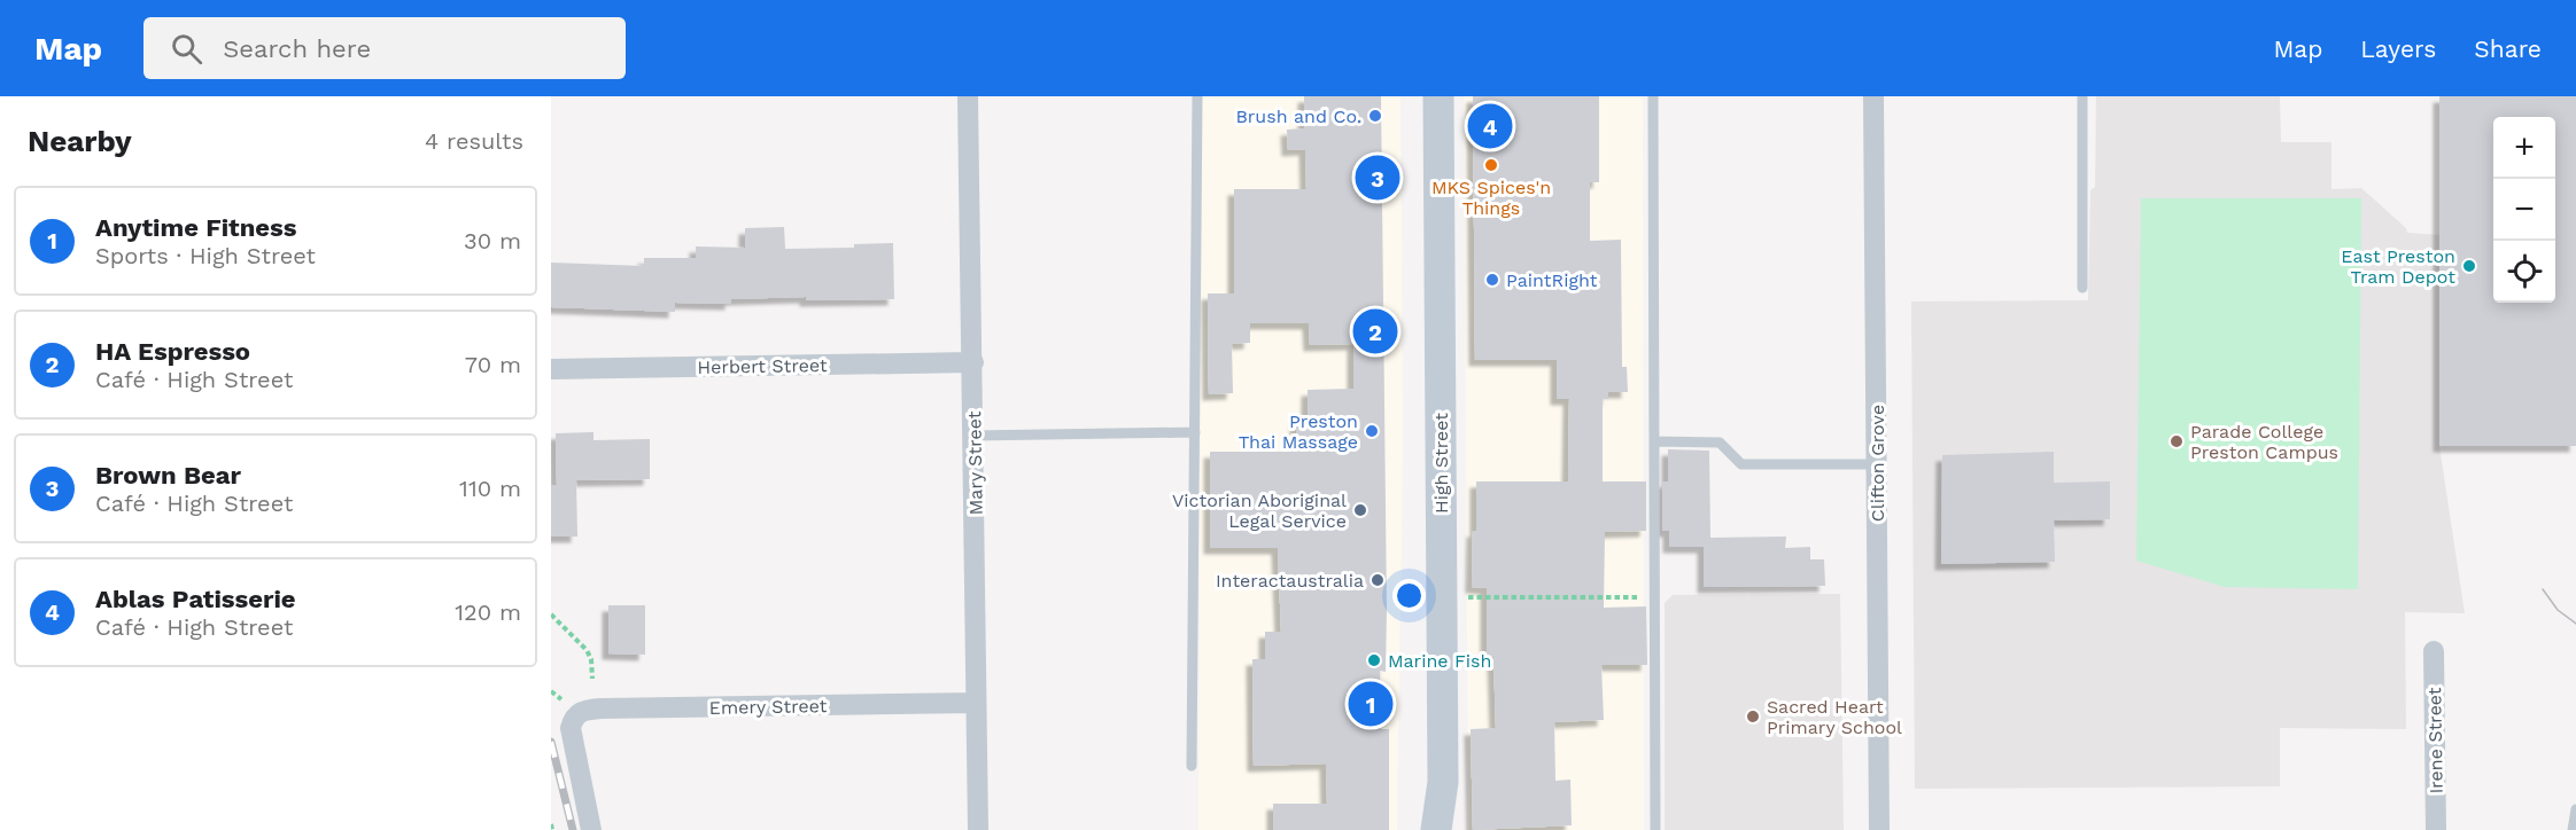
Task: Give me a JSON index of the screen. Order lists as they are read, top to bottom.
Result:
{
  "streets": {
    "main road": ["High Street"],
    "street": [
      "Herbert Street",
      "Mary Street",
      "Clifton Grove",
      "Emery Street",
      "Irene Street"
    ]
  },
  "crossings": [
    ["Herbert Street", "Mary Street"],
    ["Mary Street", "Emery Street"]
  ],
  "places": [
    "Brush and Co.",
    "MKS Spices'n Things",
    "East Preston Tram Depot",
    "PaintRight",
    "Preston Thai Massage",
    "Parade College Preston Campus",
    "Victorian Aboriginal Legal Service",
    "Interactaustralia",
    "Marine Fish",
    "Sacred Heart Primary School"
  ],
  "page": {
    "header": "Map",
    "search": "Search here",
    "nav": ["Map", "Layers", "Share"],
    "heading": ["Nearby", "4 results"],
    "pins": [
      "4",
      "3",
      "2",
      "1"
    ],
    "map_buttons": ["+", "−"],
    "list": [
      {
        "mark": "1",
        "name": "Anytime Fitness",
        "note": "Sports · High Street",
        "value": "30 m"
      },
      {
        "mark": "2",
        "name": "HA Espresso",
        "note": "Café · High Street",
        "value": "70 m"
      },
      {
        "mark": "3",
        "name": "Brown Bear",
        "note": "Café · High Street",
        "value": "110 m"
      },
      {
        "mark": "4",
        "name": "Ablas Patisserie",
        "note": "Café · High Street",
        "value": "120 m"
      }
    ]
  }
}
